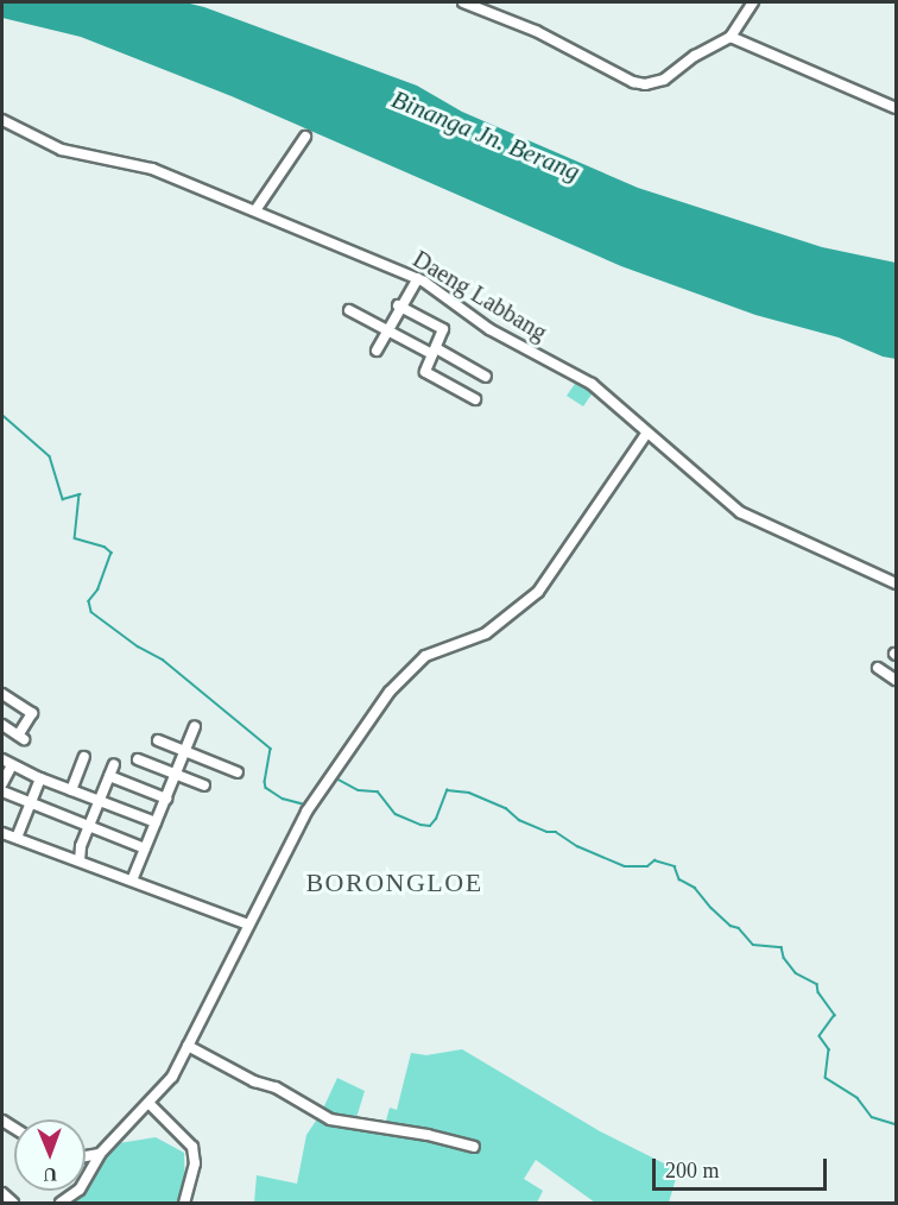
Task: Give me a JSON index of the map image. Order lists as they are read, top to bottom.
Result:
{
  "streets": {
    "street": ["Daeng Labbang"]
  },
  "districts": ["BORONGLOE"],
  "water": ["Binanga Jn. Berang"],
  "scale_bar": "200 m",
  "north": "bottom"
}
